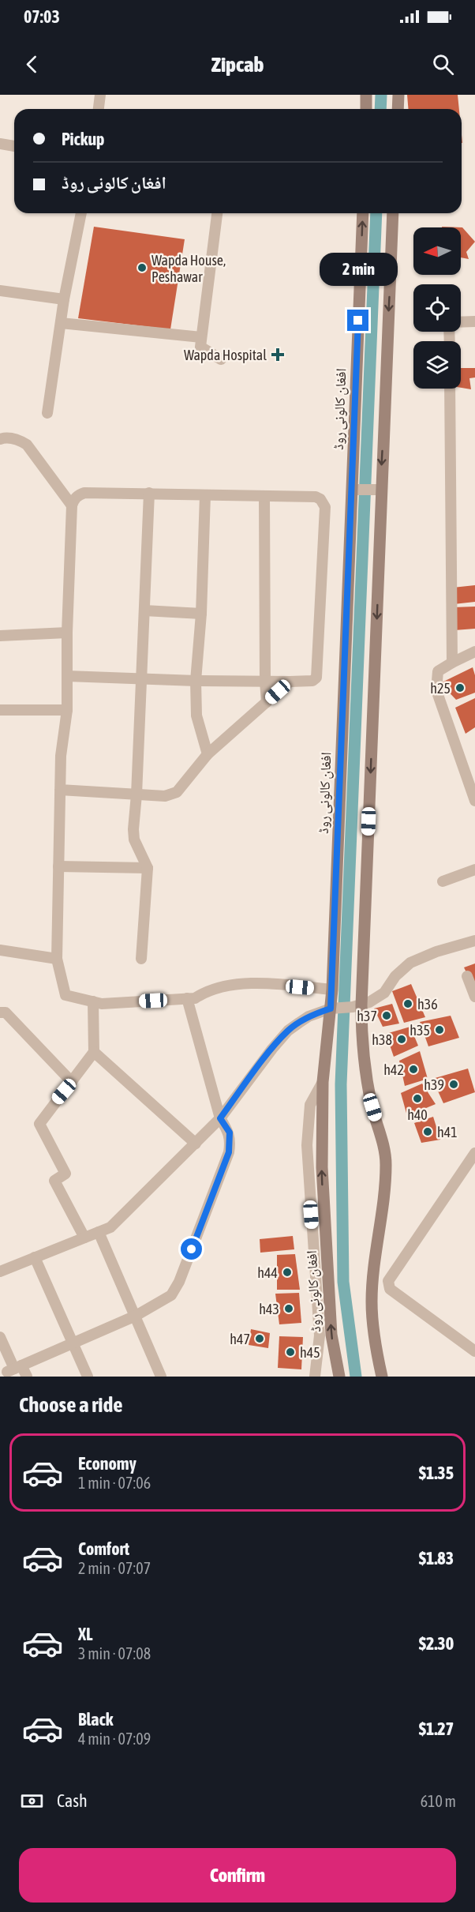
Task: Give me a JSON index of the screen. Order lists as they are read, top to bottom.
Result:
{
  "streets": {
    "main road": ["افغان کالونی روڈ"]
  },
  "places": {
    "other": [
      "Wapda House, Peshawar",
      "h25",
      "h36",
      "h37",
      "h35",
      "h38",
      "h42",
      "h39",
      "h40",
      "h41",
      "h44",
      "h43",
      "h47",
      "h45"
    ],
    "health": ["Wapda Hospital"]
  },
  "north": "left",
  "page": {
    "status": "07:03",
    "header": "Zipcab",
    "banner": ["Pickup", "افغان کالونی روڈ"],
    "bubble": "2 min",
    "heading": "Choose a ride",
    "list": [
      {
        "name": "Economy",
        "note": "1 min · 07:06",
        "value": "$1.35"
      },
      {
        "name": "Comfort",
        "note": "2 min · 07:07",
        "value": "$1.83"
      },
      {
        "name": "XL",
        "note": "3 min · 07:08",
        "value": "$2.30"
      },
      {
        "name": "Black",
        "note": "4 min · 07:09",
        "value": "$1.27"
      }
    ],
    "pay": ["Cash", "610 m"],
    "buttons": "Confirm"
  }
}
